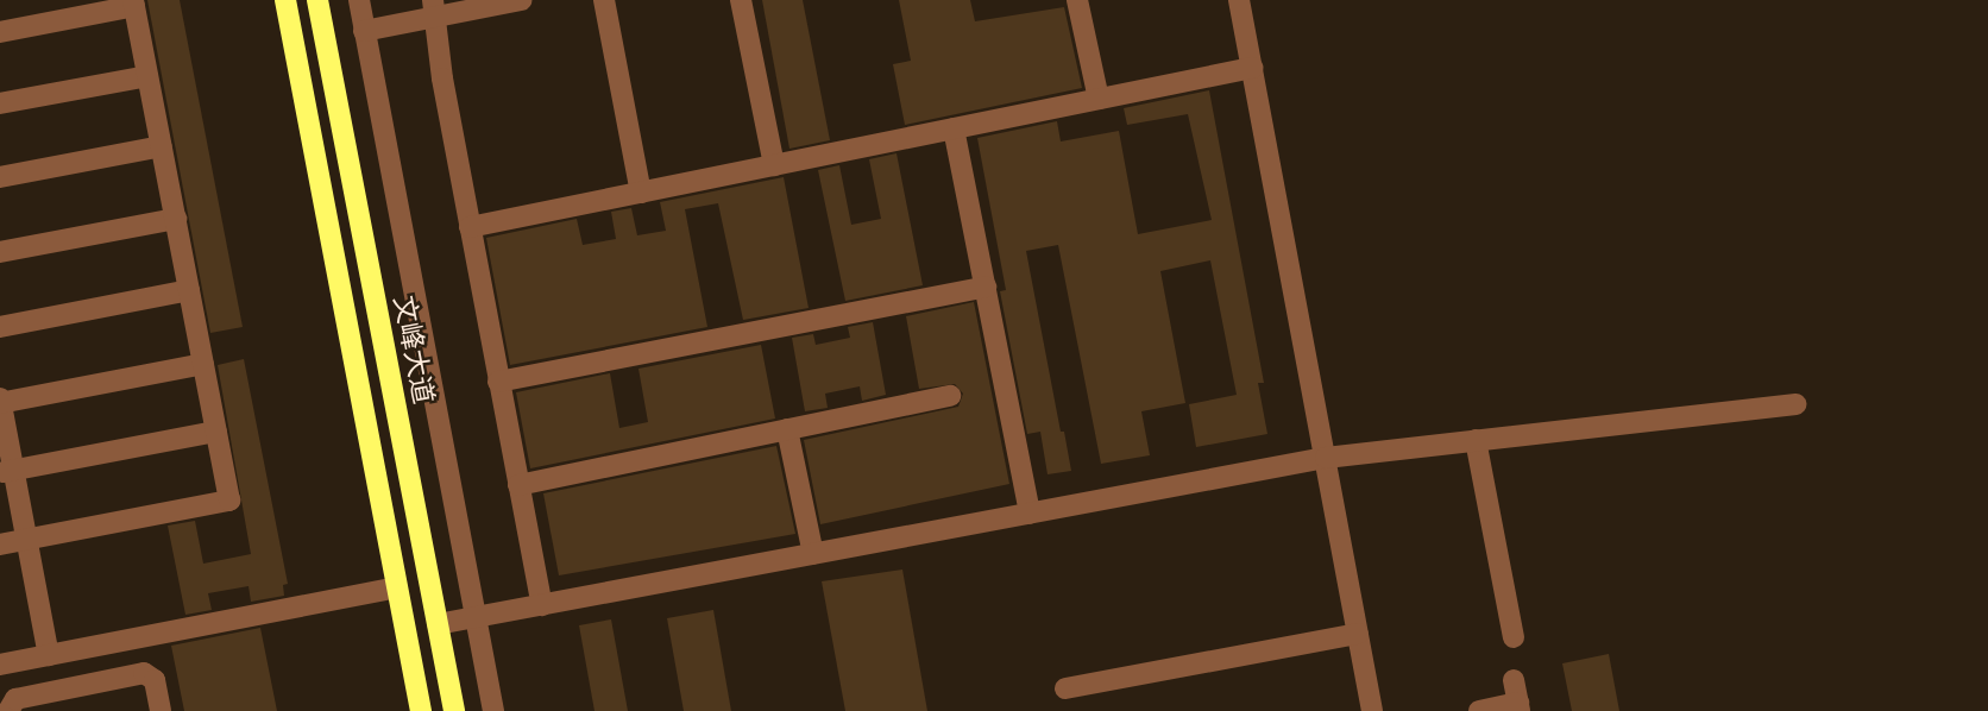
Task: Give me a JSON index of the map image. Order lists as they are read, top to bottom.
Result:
{
  "streets": {
    "main road": ["文峰大道"]
  }
}
